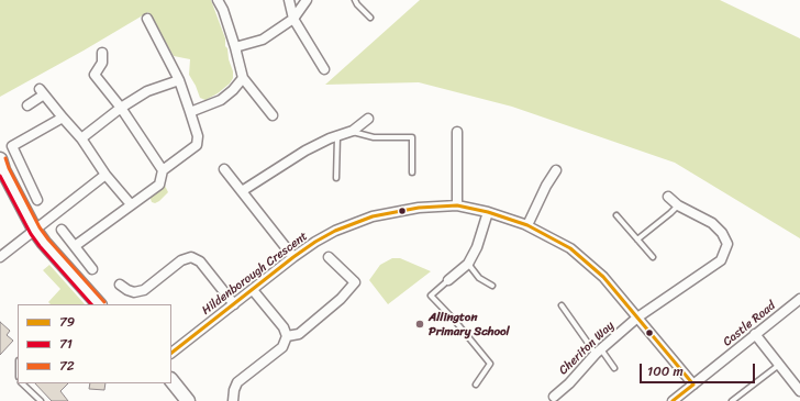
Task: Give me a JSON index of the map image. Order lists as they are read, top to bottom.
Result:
{
  "streets": {
    "street": ["Hildenborough Crescent", "Castle Road", "Cheriton Way"]
  },
  "crossings": [
    ["Hildenborough Crescent", "Castle Road"],
    ["Hildenborough Crescent", "Cheriton Way"]
  ],
  "places": ["Allington Primary School"],
  "lines": ["transit line 72", "transit line 71", "transit line 79"],
  "legend": ["79", "71", "72"],
  "scale_bar": "100 m"
}
